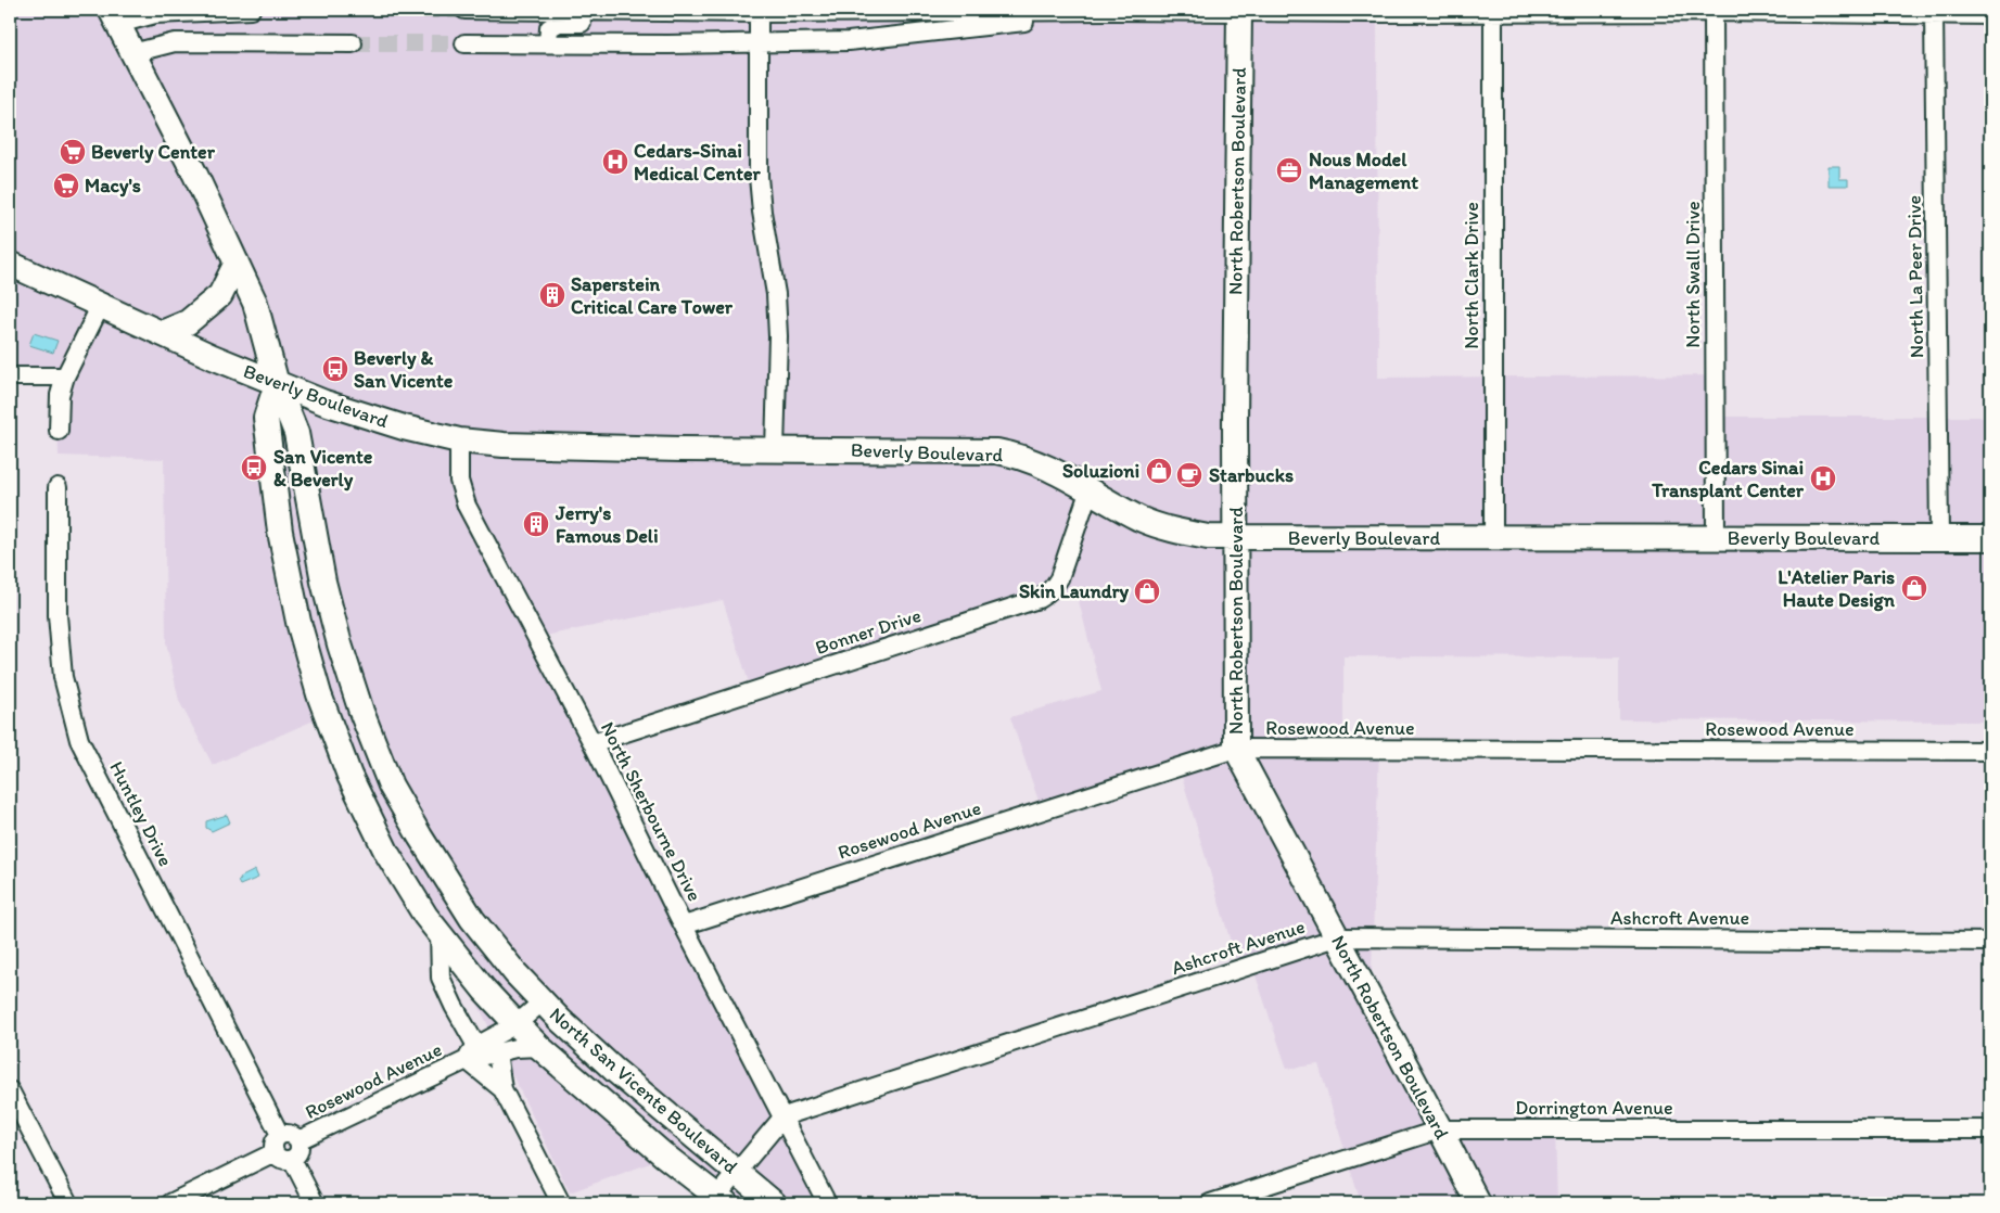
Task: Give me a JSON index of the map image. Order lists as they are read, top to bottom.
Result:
{
  "streets": {
    "main road": ["North Robertson Boulevard", "Beverly Boulevard", "North San Vicente Boulevard"],
    "street": [
      "North Swall Drive",
      "North Clark Drive",
      "North La Peer Drive",
      "Bonner Drive",
      "Rosewood Avenue",
      "North Sherbourne Drive",
      "Huntley Drive",
      "Ashcroft Avenue",
      "Dorrington Avenue"
    ]
  },
  "crossings": [
    ["North Robertson Boulevard", "Beverly Boulevard"],
    ["North Robertson Boulevard", "Rosewood Avenue"],
    ["North Robertson Boulevard", "Ashcroft Avenue"],
    ["North Robertson Boulevard", "Dorrington Avenue"],
    ["North Swall Drive", "Beverly Boulevard"],
    ["North Clark Drive", "Beverly Boulevard"],
    ["North La Peer Drive", "Beverly Boulevard"],
    ["Beverly Boulevard", "Bonner Drive"],
    ["Beverly Boulevard", "North Sherbourne Drive"],
    ["Beverly Boulevard", "North San Vicente Boulevard"],
    ["Bonner Drive", "North Sherbourne Drive"],
    ["Rosewood Avenue", "North Sherbourne Drive"],
    ["Rosewood Avenue", "Huntley Drive"],
    ["Rosewood Avenue", "North San Vicente Boulevard"],
    ["North Sherbourne Drive", "Ashcroft Avenue"]
  ],
  "places": {
    "supermarket": ["Beverly Center", "Macy's"],
    "hospital": ["Cedars-Sinai Medical Center", "Cedars Sinai Transplant Center"],
    "office": ["Nous Model Management"],
    "building": ["Saperstein Critical Care Tower", "Jerry's Famous Deli"],
    "bus stop": ["Beverly & San Vicente", "San Vicente & Beverly"],
    "shop": ["Soluzioni", "L'Atelier Paris Haute Design", "Skin Laundry"],
    "cafe": ["Starbucks"]
  }
}
